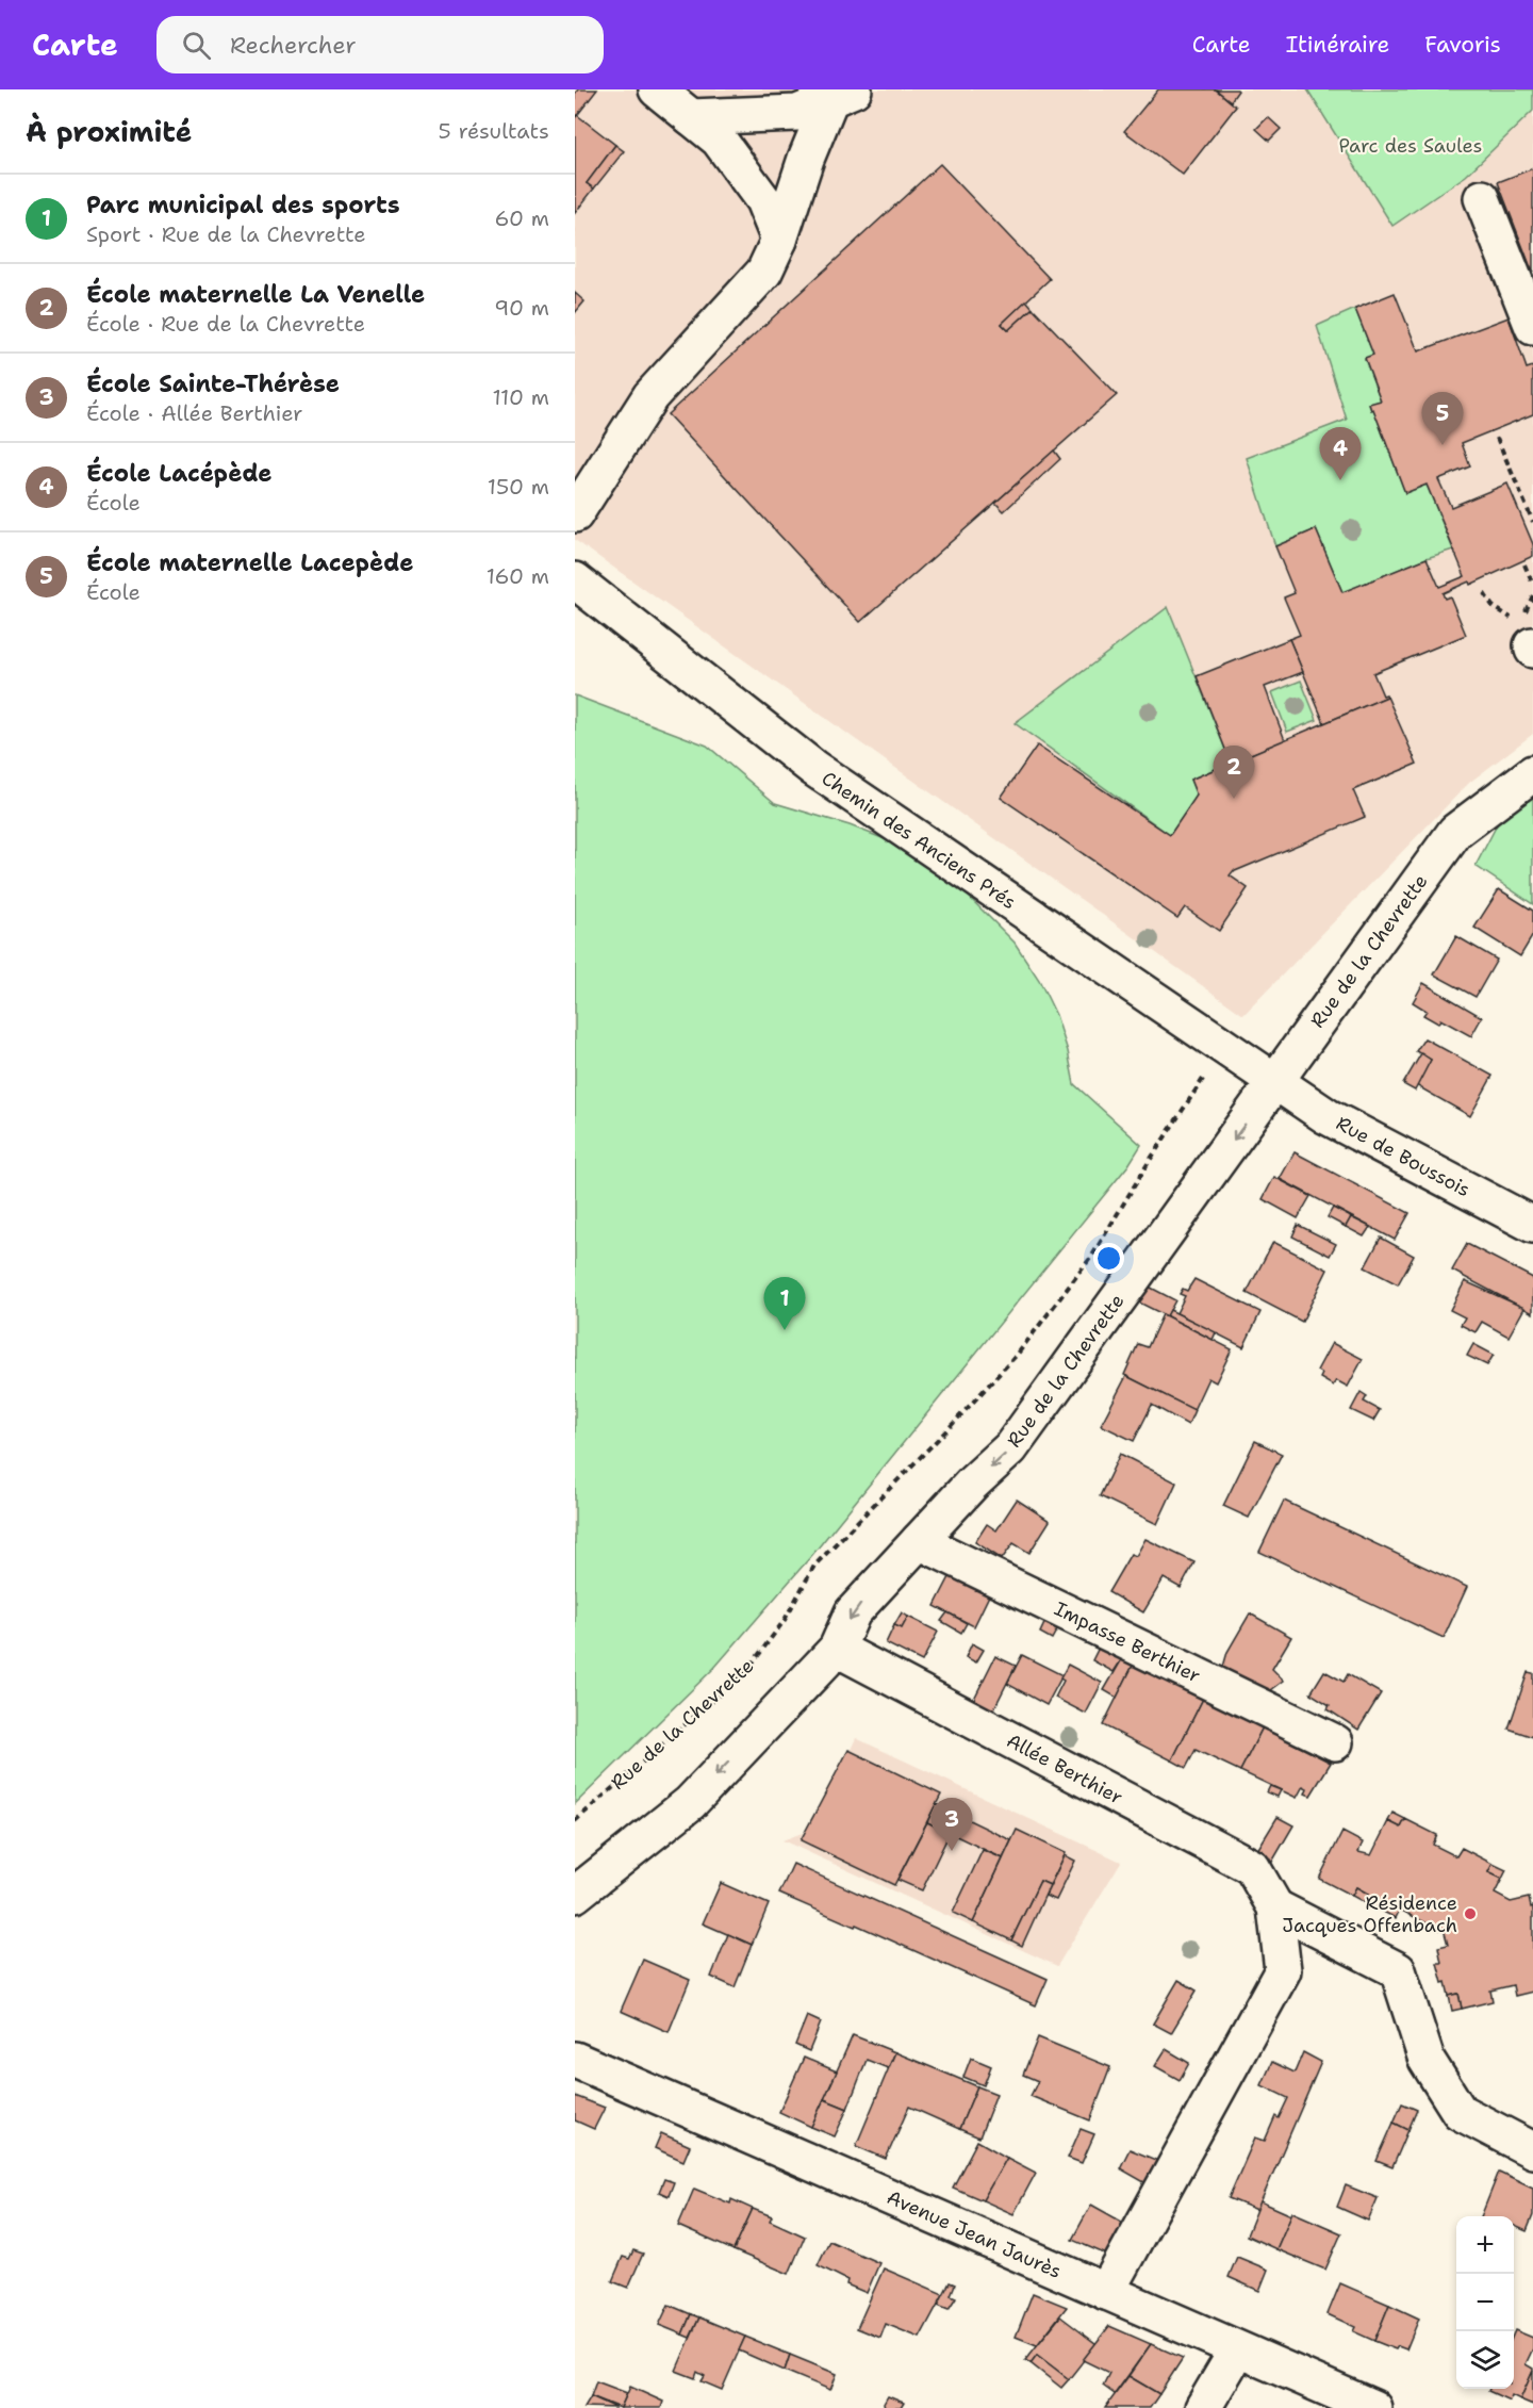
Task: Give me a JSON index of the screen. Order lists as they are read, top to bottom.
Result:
{
  "streets": {
    "street": [
      "Chemin des Anciens Prés",
      "Rue de la Chevrette",
      "Rue de Boussois",
      "Impasse Berthier",
      "Allée Berthier",
      "Avenue Jean Jaurès"
    ]
  },
  "crossings": [
    ["Chemin des Anciens Prés", "Rue de la Chevrette"],
    ["Chemin des Anciens Prés", "Rue de Boussois"],
    ["Rue de la Chevrette", "Rue de Boussois"],
    ["Rue de la Chevrette", "Impasse Berthier"],
    ["Rue de la Chevrette", "Allée Berthier"]
  ],
  "parks": ["Parc des Saules"],
  "places": ["Résidence Jacques Offenbach"],
  "page": {
    "header": "Carte",
    "search": "Rechercher",
    "nav": ["Carte", "Itinéraire", "Favoris"],
    "heading": ["À proximité", "5 résultats"],
    "list": [
      {
        "mark": "1",
        "name": "Parc municipal des sports",
        "note": "Sport · Rue de la Chevrette",
        "value": "60 m"
      },
      {
        "mark": "2",
        "name": "École maternelle La Venelle",
        "note": "École · Rue de la Chevrette",
        "value": "90 m"
      },
      {
        "mark": "3",
        "name": "École Sainte-Thérèse",
        "note": "École · Allée Berthier",
        "value": "110 m"
      },
      {
        "mark": "4",
        "name": "École Lacépède",
        "note": "École",
        "value": "150 m"
      },
      {
        "mark": "5",
        "name": "École maternelle Lacepède",
        "note": "École",
        "value": "160 m"
      }
    ],
    "pins": [
      "5",
      "4",
      "2",
      "1",
      "3"
    ],
    "map_buttons": ["+", "−"]
  }
}
